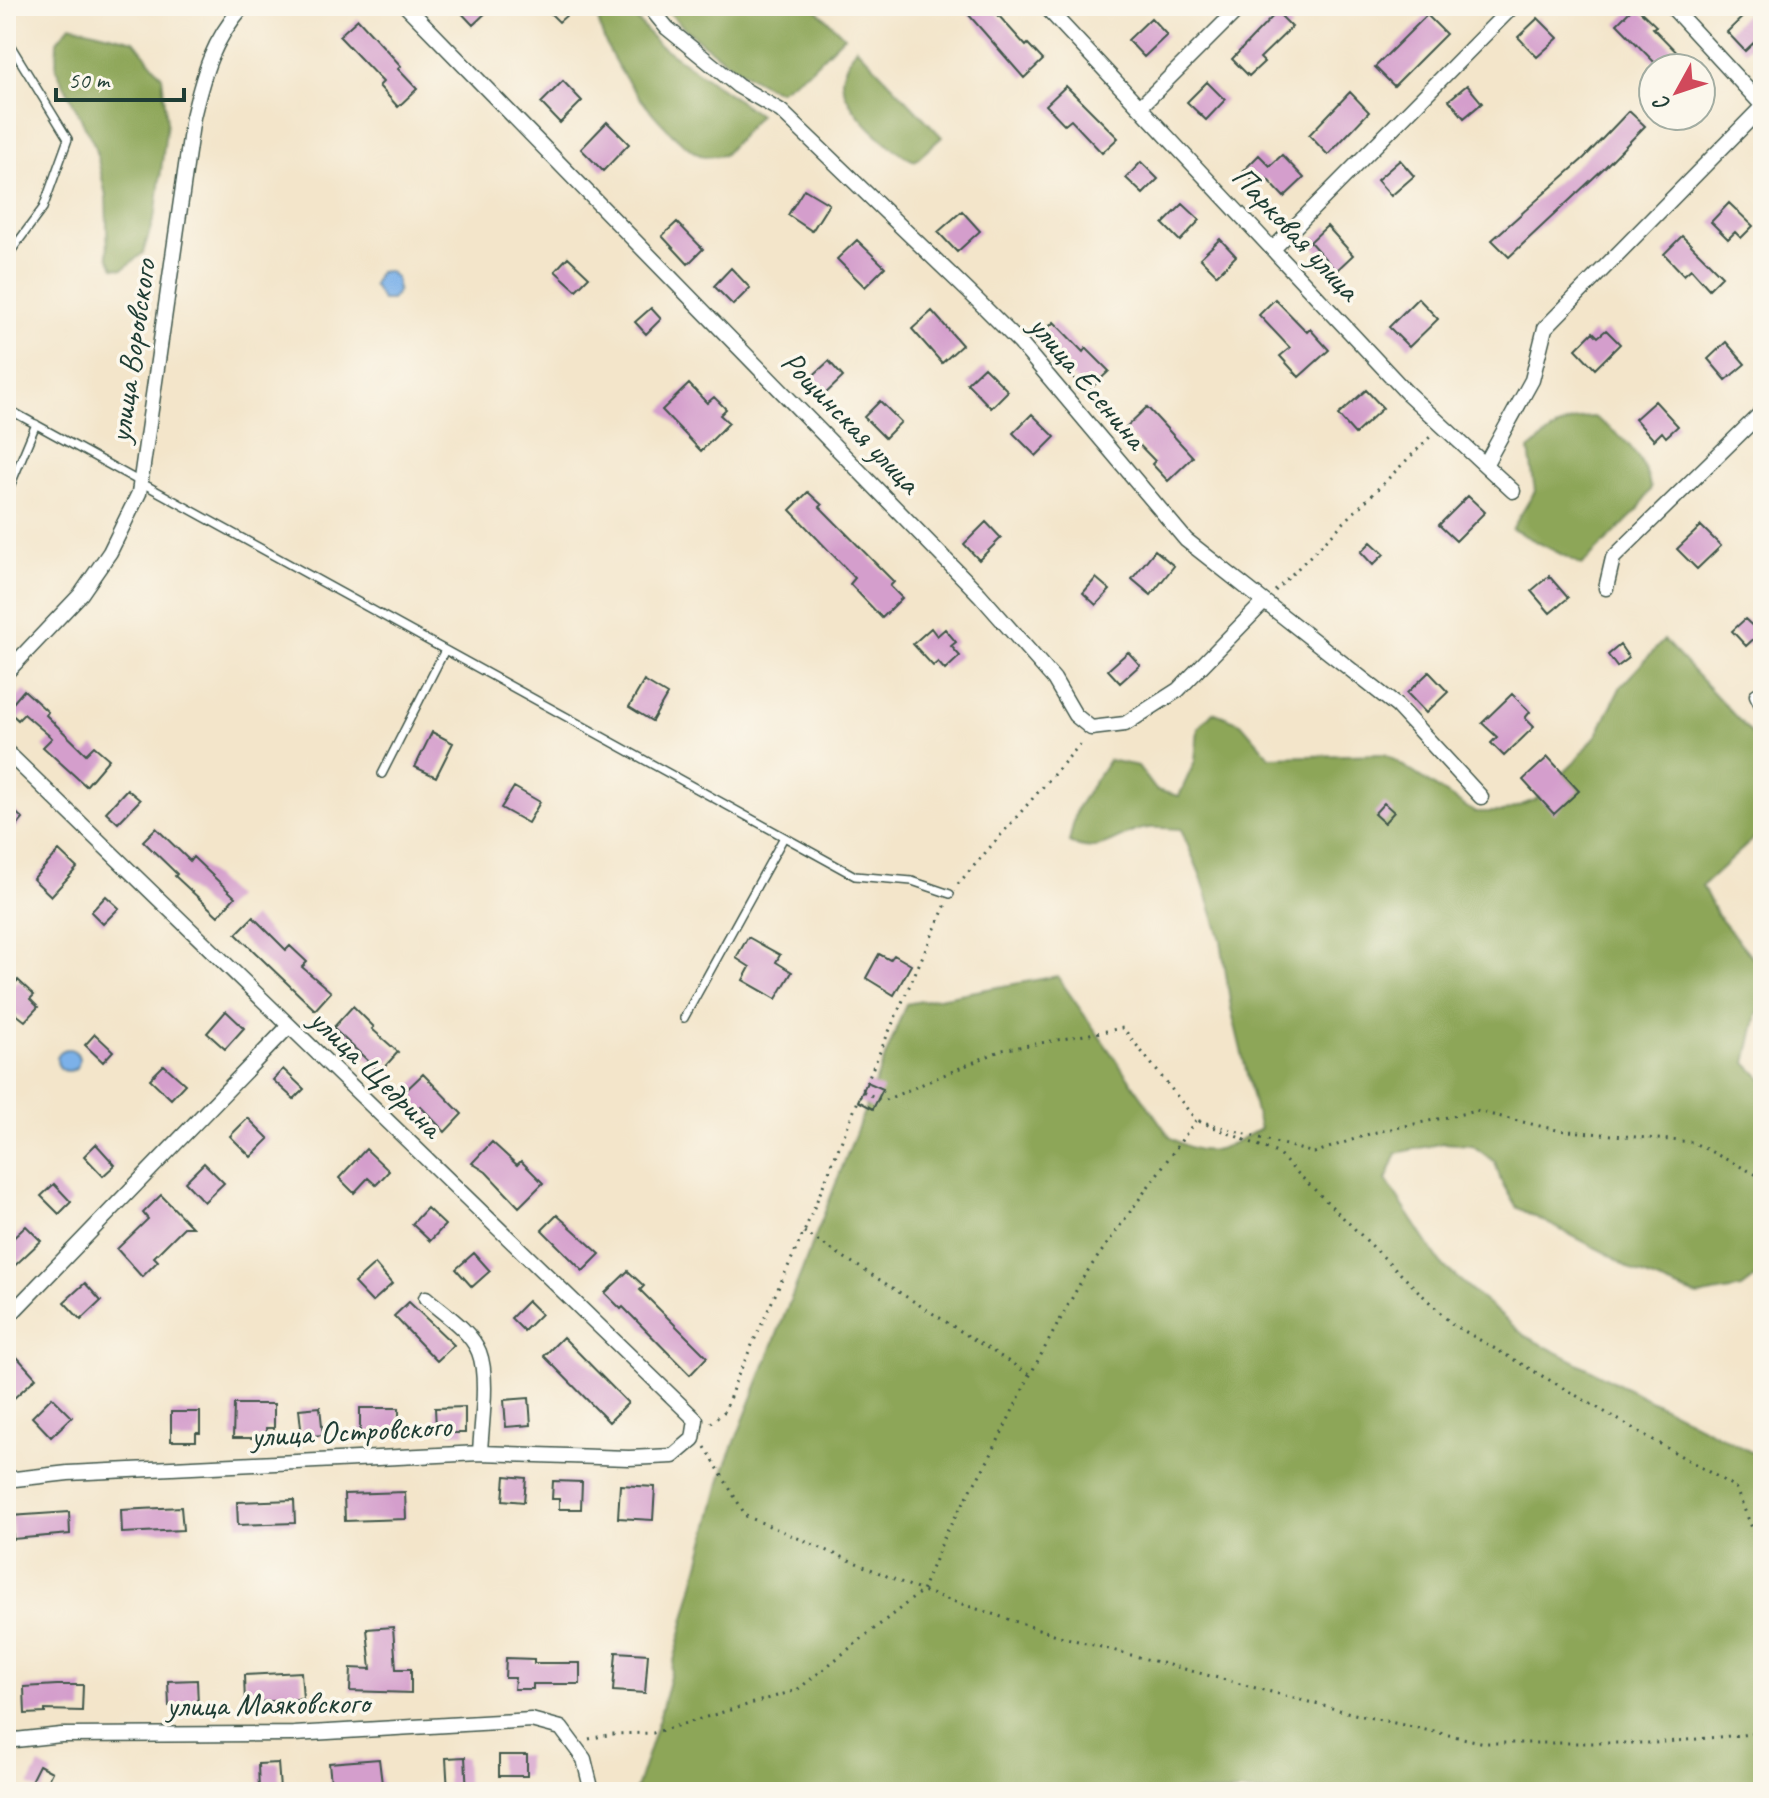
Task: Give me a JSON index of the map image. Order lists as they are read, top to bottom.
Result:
{
  "streets": {
    "street": [
      "Парковая улица",
      "улица Воровского",
      "улица Есенина",
      "Рощинская улица",
      "улица Щедрина",
      "улица Островского",
      "улица Маяковского"
    ]
  },
  "crossings": [
    ["улица Щедрина", "улица Островского"]
  ],
  "scale_bar": "50 m",
  "north": "bottom left"
}
